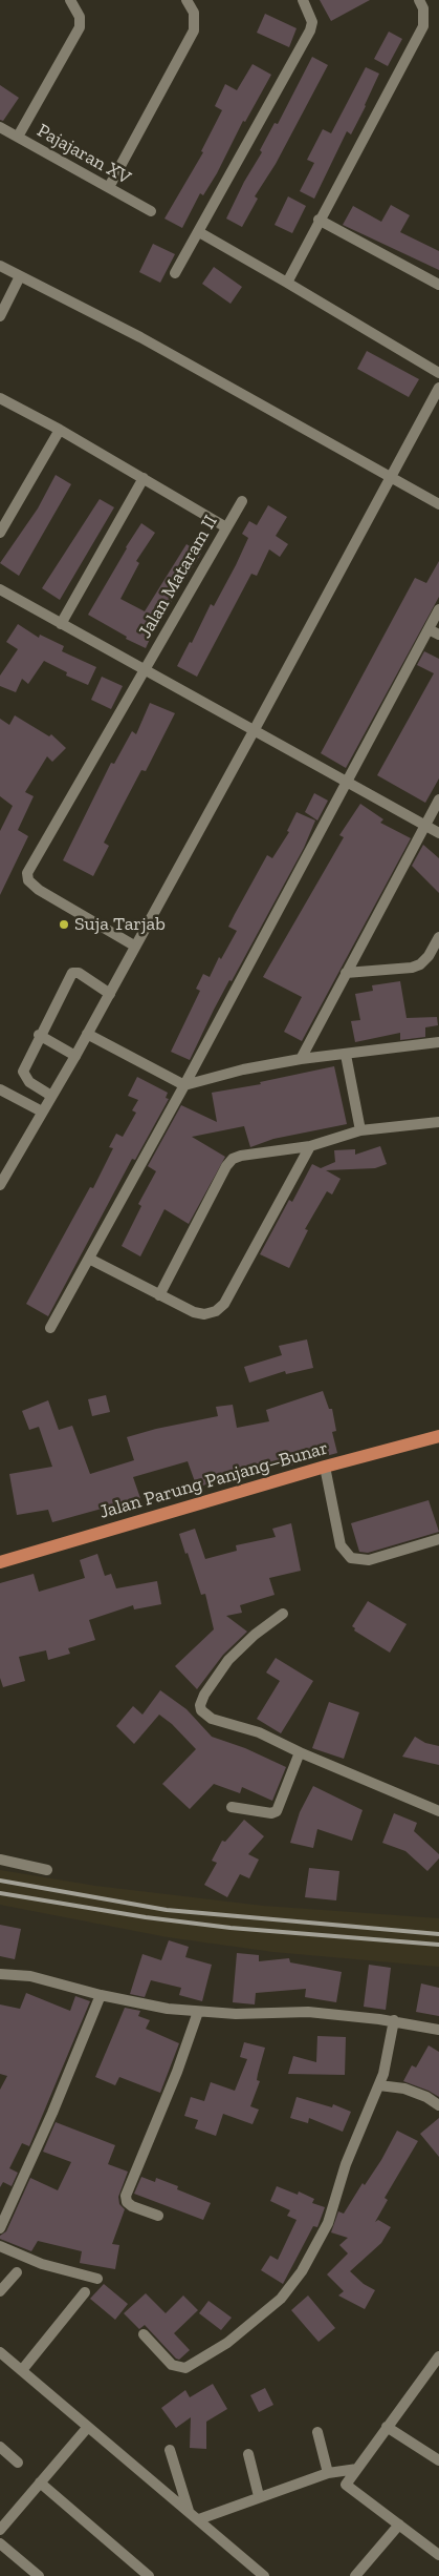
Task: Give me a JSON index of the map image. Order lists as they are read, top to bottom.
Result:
{
  "streets": {
    "main road": ["Jalan Parung Panjang–Bunar"],
    "street": ["Pajajaran XV", "Jalan Mataram II"]
  },
  "places": ["Suja Tarjab"]
}
